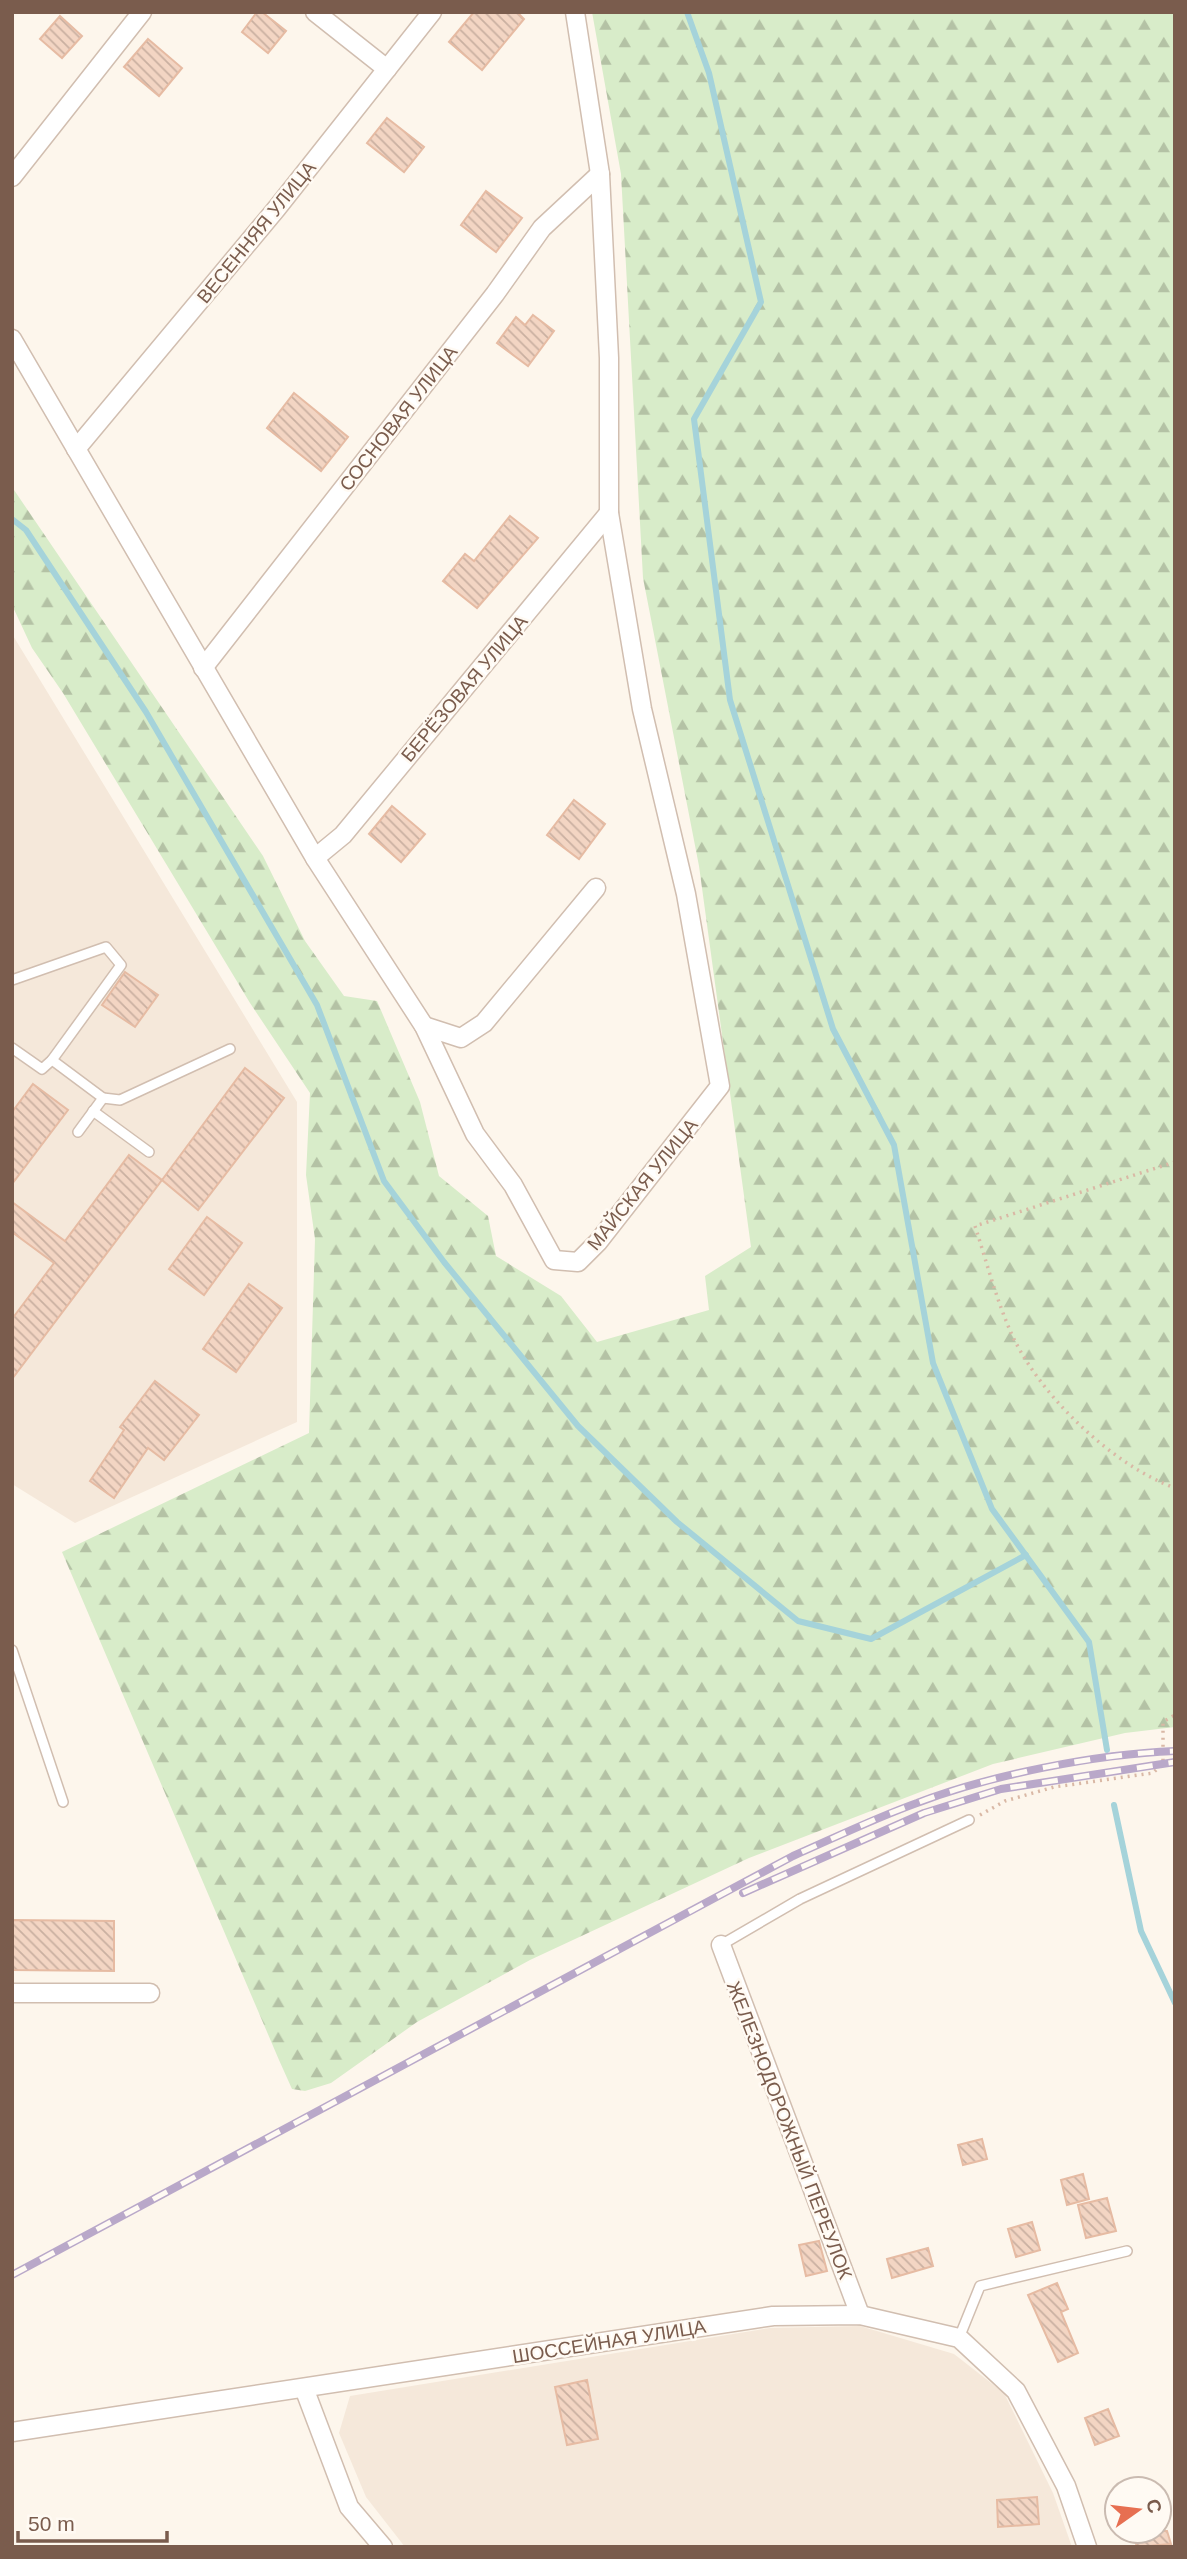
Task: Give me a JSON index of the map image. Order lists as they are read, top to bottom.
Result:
{
  "streets": {
    "street": [
      "ВЕСЕННЯЯ УЛИЦА",
      "СОСНОВАЯ УЛИЦА",
      "БЕРЁЗОВАЯ УЛИЦА",
      "МАЙСКАЯ УЛИЦА",
      "ЖЕЛЕЗНОДОРОЖНЫЙ ПЕРЕУЛОК",
      "ШОССЕЙНАЯ УЛИЦА"
    ]
  },
  "crossings": [
    ["БЕРЁЗОВАЯ УЛИЦА", "МАЙСКАЯ УЛИЦА"],
    ["ЖЕЛЕЗНОДОРОЖНЫЙ ПЕРЕУЛОК", "ШОССЕЙНАЯ УЛИЦА"]
  ],
  "scale_bar": "50 m",
  "north": "right"
}
